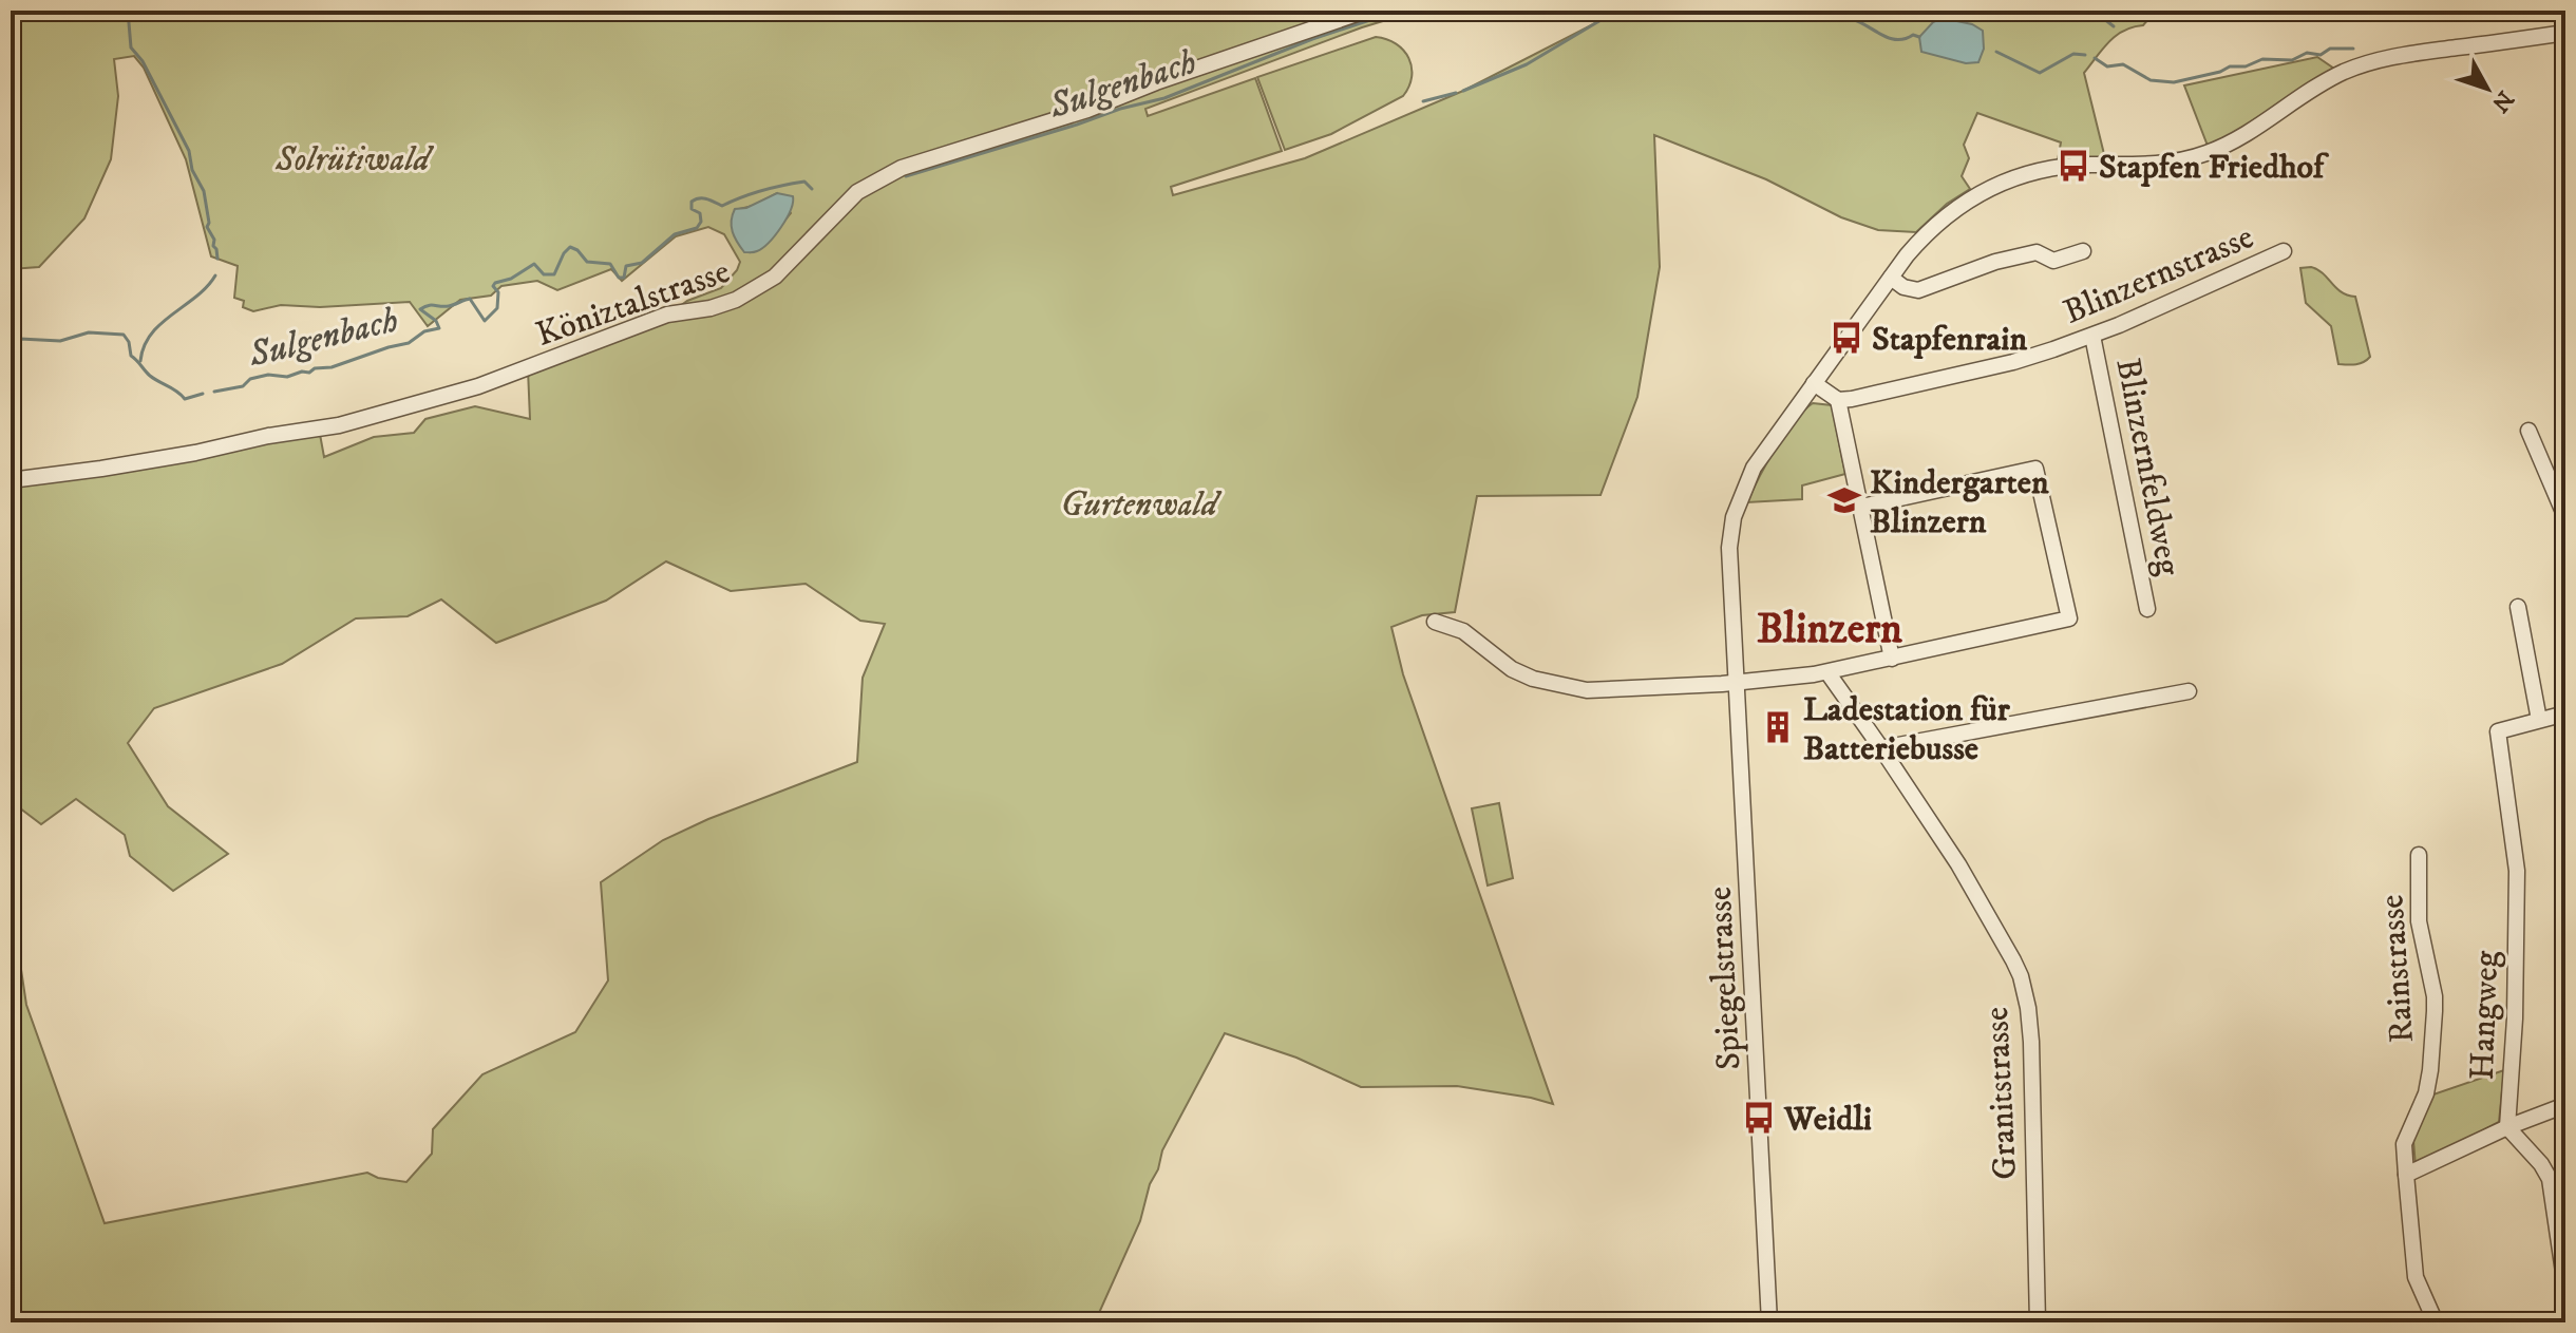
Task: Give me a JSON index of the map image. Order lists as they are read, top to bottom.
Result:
{
  "streets": {
    "street": [
      "Blinzernstrasse",
      "Köniztalstrasse",
      "Blinzernfeldweg",
      "Rainstrasse",
      "Spiegelstrasse",
      "Hangweg",
      "Granitstrasse"
    ]
  },
  "crossings": [
    ["Blinzernstrasse", "Blinzernfeldweg"]
  ],
  "districts": ["Blinzern"],
  "water": ["Sulgenbach"],
  "parks": ["Solrütiwald", "Gurtenwald"],
  "places": {
    "bus stop": ["Stapfen Friedhof", "Stapfenrain", "Weidli"],
    "school or university": ["Kindergarten Blinzern"],
    "building": ["Ladestation für Batteriebusse"]
  },
  "north": "bottom right"
}
